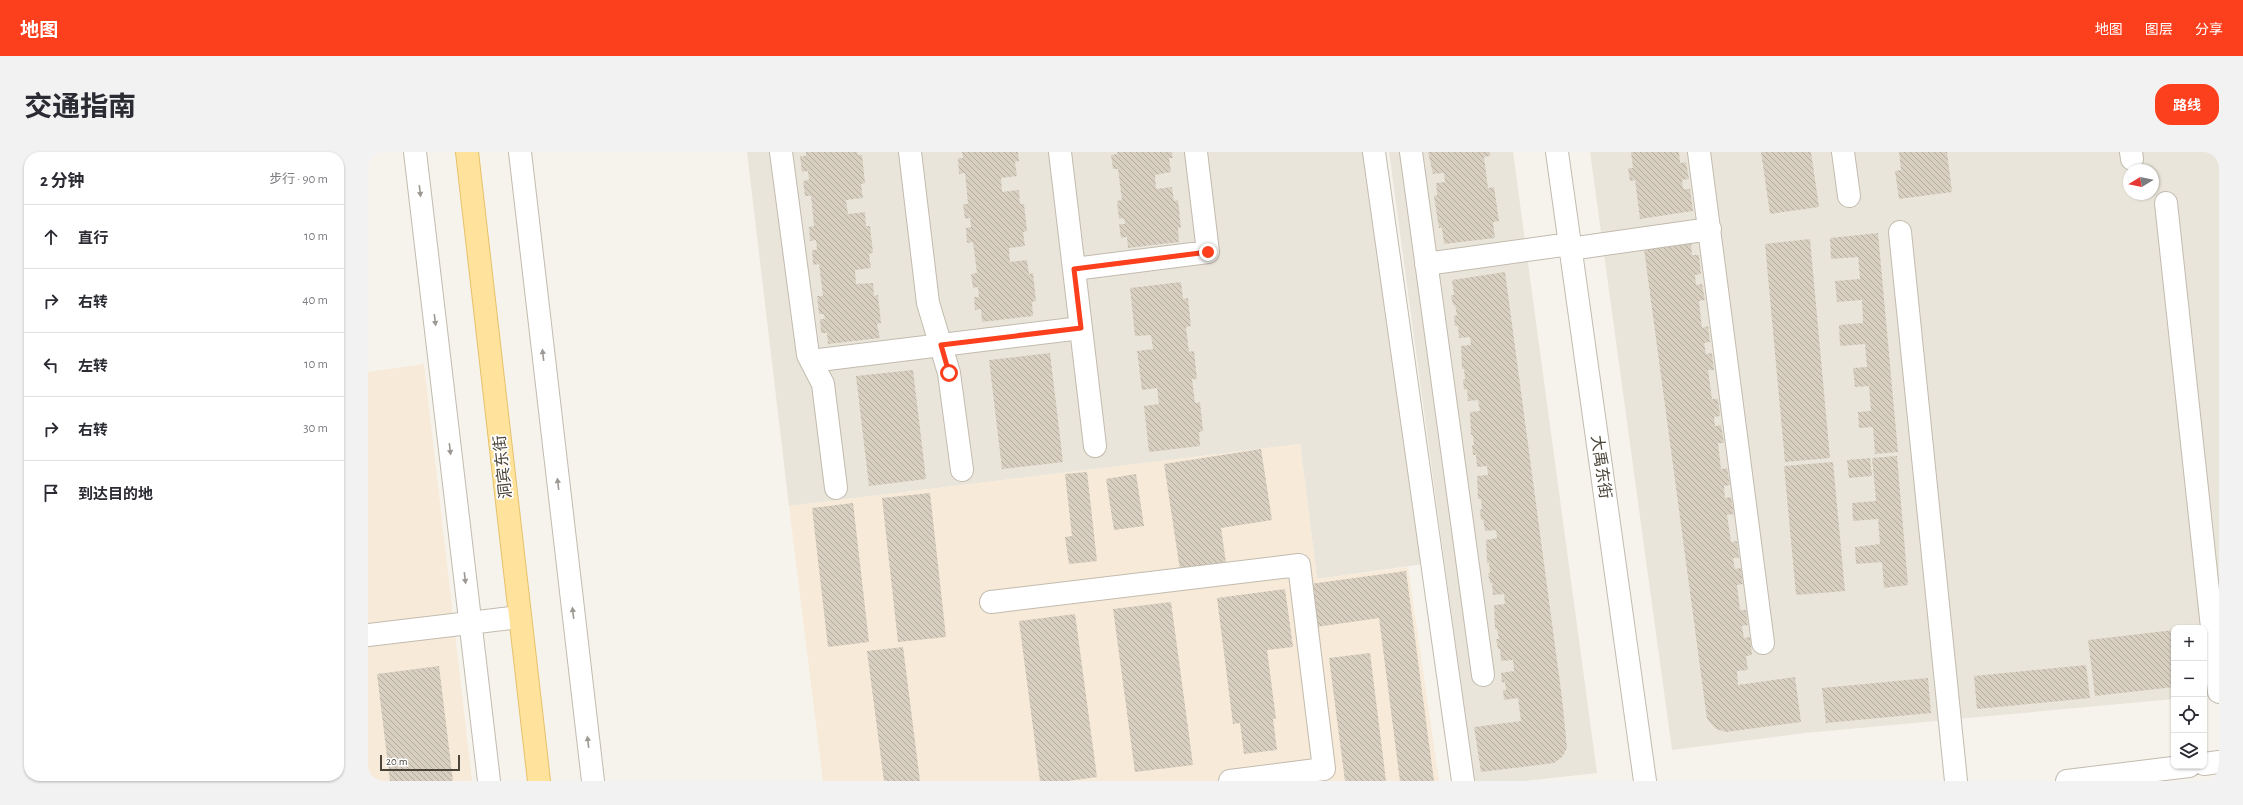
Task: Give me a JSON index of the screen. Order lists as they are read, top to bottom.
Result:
{
  "streets": {
    "main road": ["洞宾东街"],
    "street": ["大禹东街"]
  },
  "scale_bar": "20 m",
  "north": "left",
  "page": {
    "header": "地图",
    "nav": ["地图", "图层", "分享"],
    "title": "交通指南",
    "buttons": "路线",
    "heading": ["2 分钟", "步行 · 90 m"],
    "list": [
      ["直行", "10 m"],
      ["右转", "40 m"],
      ["左转", "10 m"],
      ["右转", "30 m"],
      "到达目的地"
    ],
    "map_buttons": ["+", "−"],
    "scale": "20 m"
  }
}
